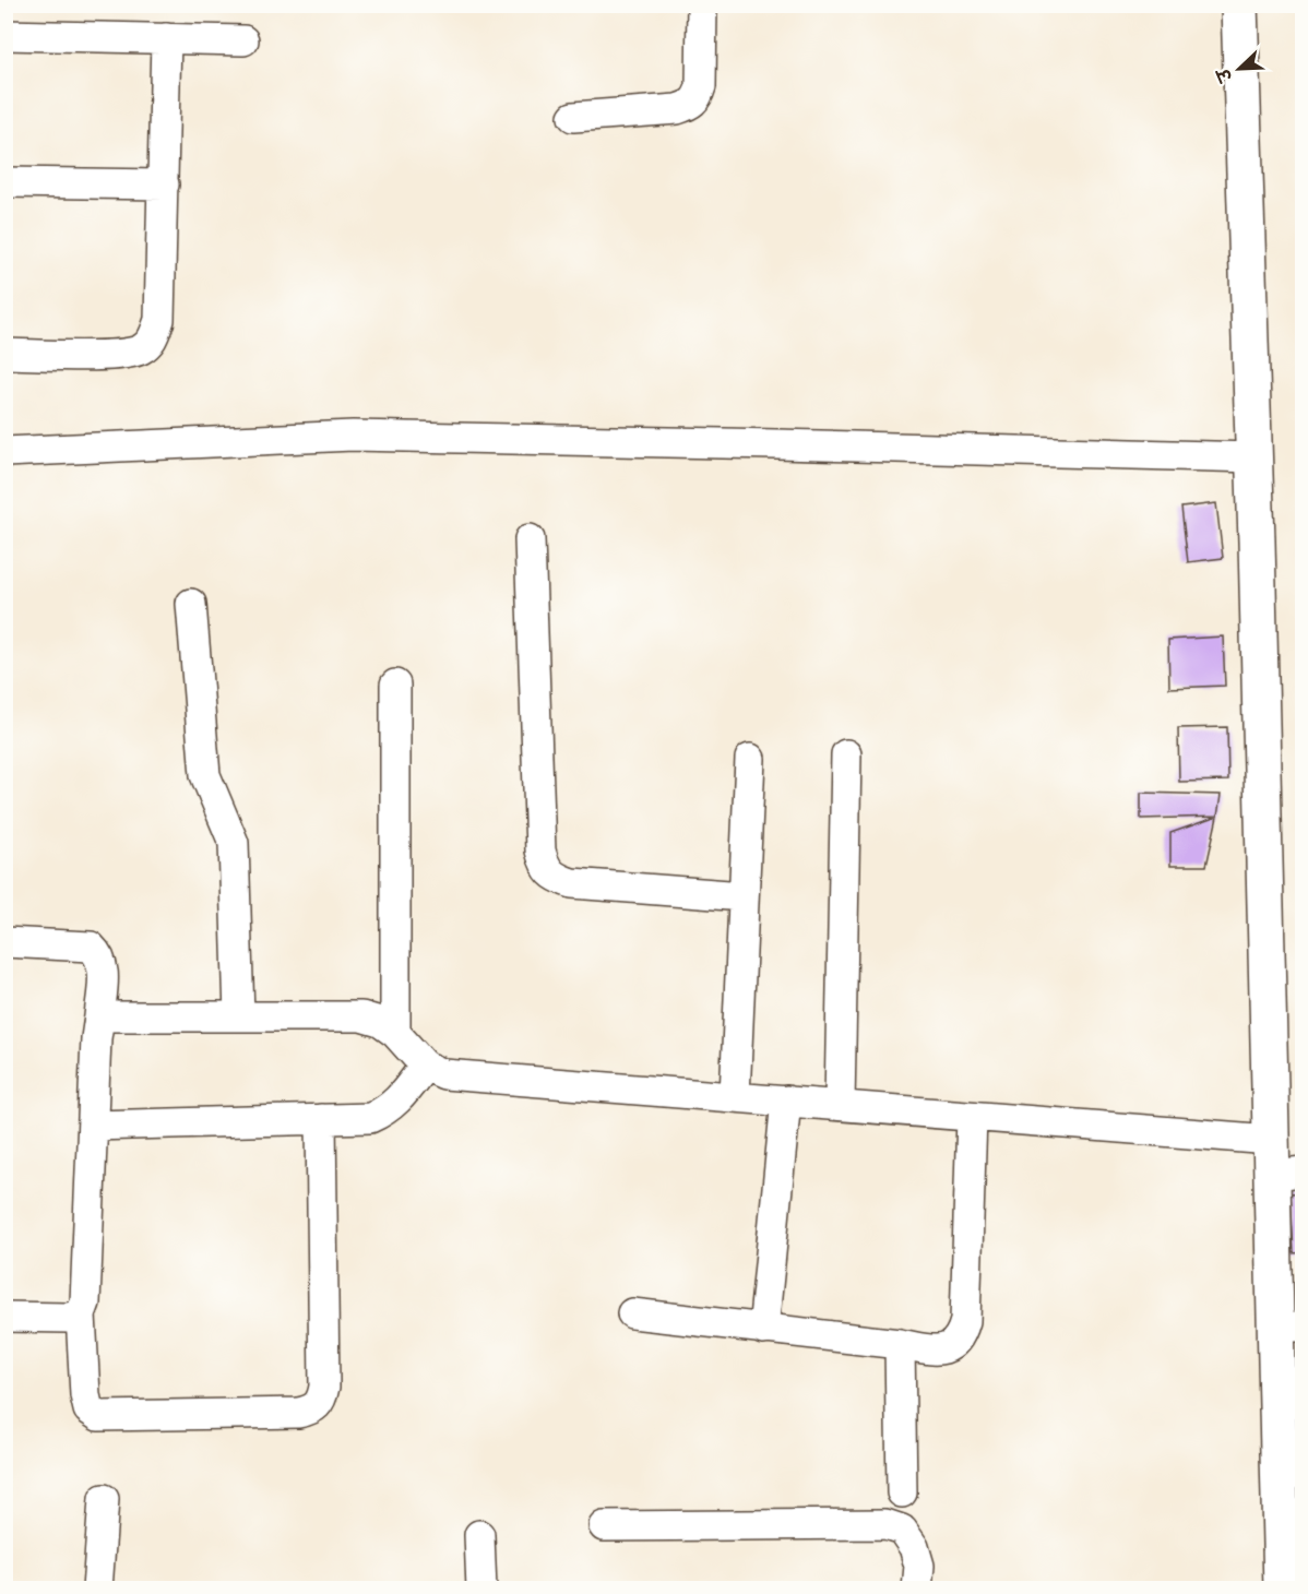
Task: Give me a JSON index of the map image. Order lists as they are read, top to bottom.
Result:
{
  "north": "bottom left"
}
